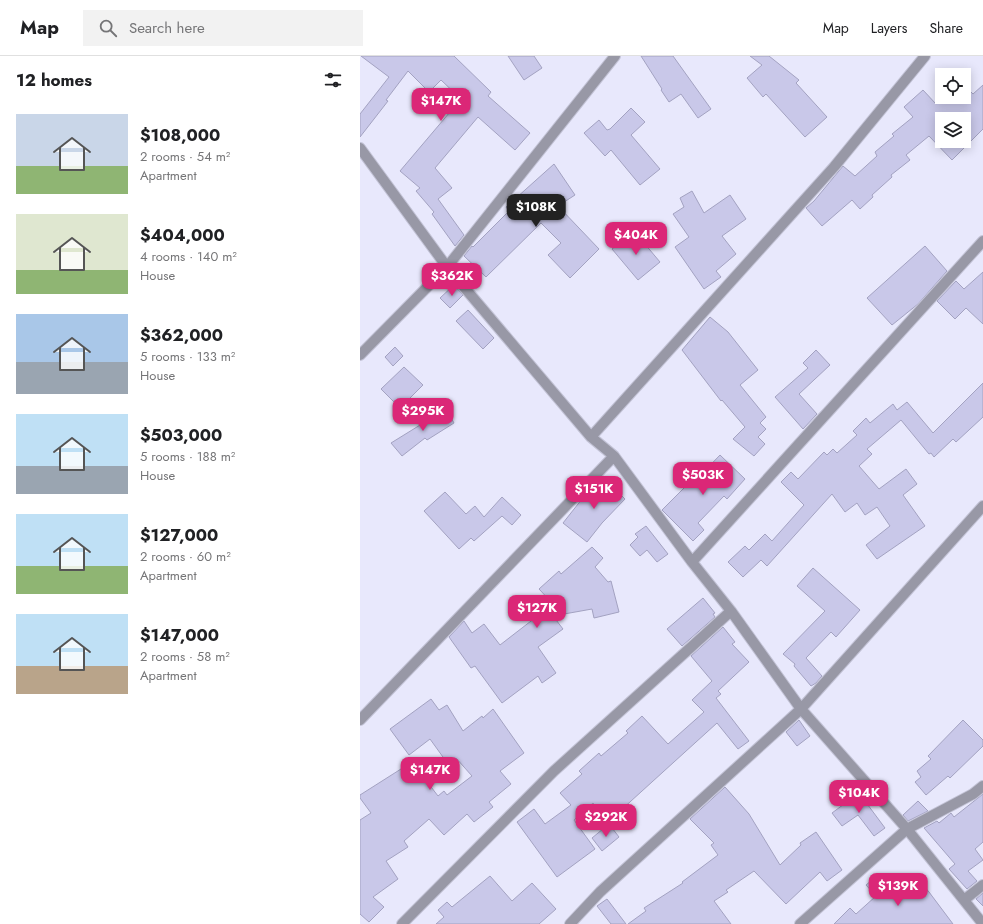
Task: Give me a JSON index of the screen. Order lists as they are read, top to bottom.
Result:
{
  "page": {
    "header": "Map",
    "search": "Search here",
    "nav": ["Map", "Layers", "Share"],
    "heading": "12 homes",
    "price": [
      "$147K",
      "$108K",
      "$404K",
      "$362K",
      "$295K",
      "$503K",
      "$151K",
      "$127K",
      "$147K",
      "$104K",
      "$292K",
      "$139K"
    ],
    "list": [
      {
        "name": "$108,000",
        "note": "2 rooms · 54 m² · Apartment"
      },
      {
        "name": "$404,000",
        "note": "4 rooms · 140 m² · House"
      },
      {
        "name": "$362,000",
        "note": "5 rooms · 133 m² · House"
      },
      {
        "name": "$503,000",
        "note": "5 rooms · 188 m² · House"
      },
      {
        "name": "$127,000",
        "note": "2 rooms · 60 m² · Apartment"
      },
      {
        "name": "$147,000",
        "note": "2 rooms · 58 m² · Apartment"
      }
    ]
  }
}
